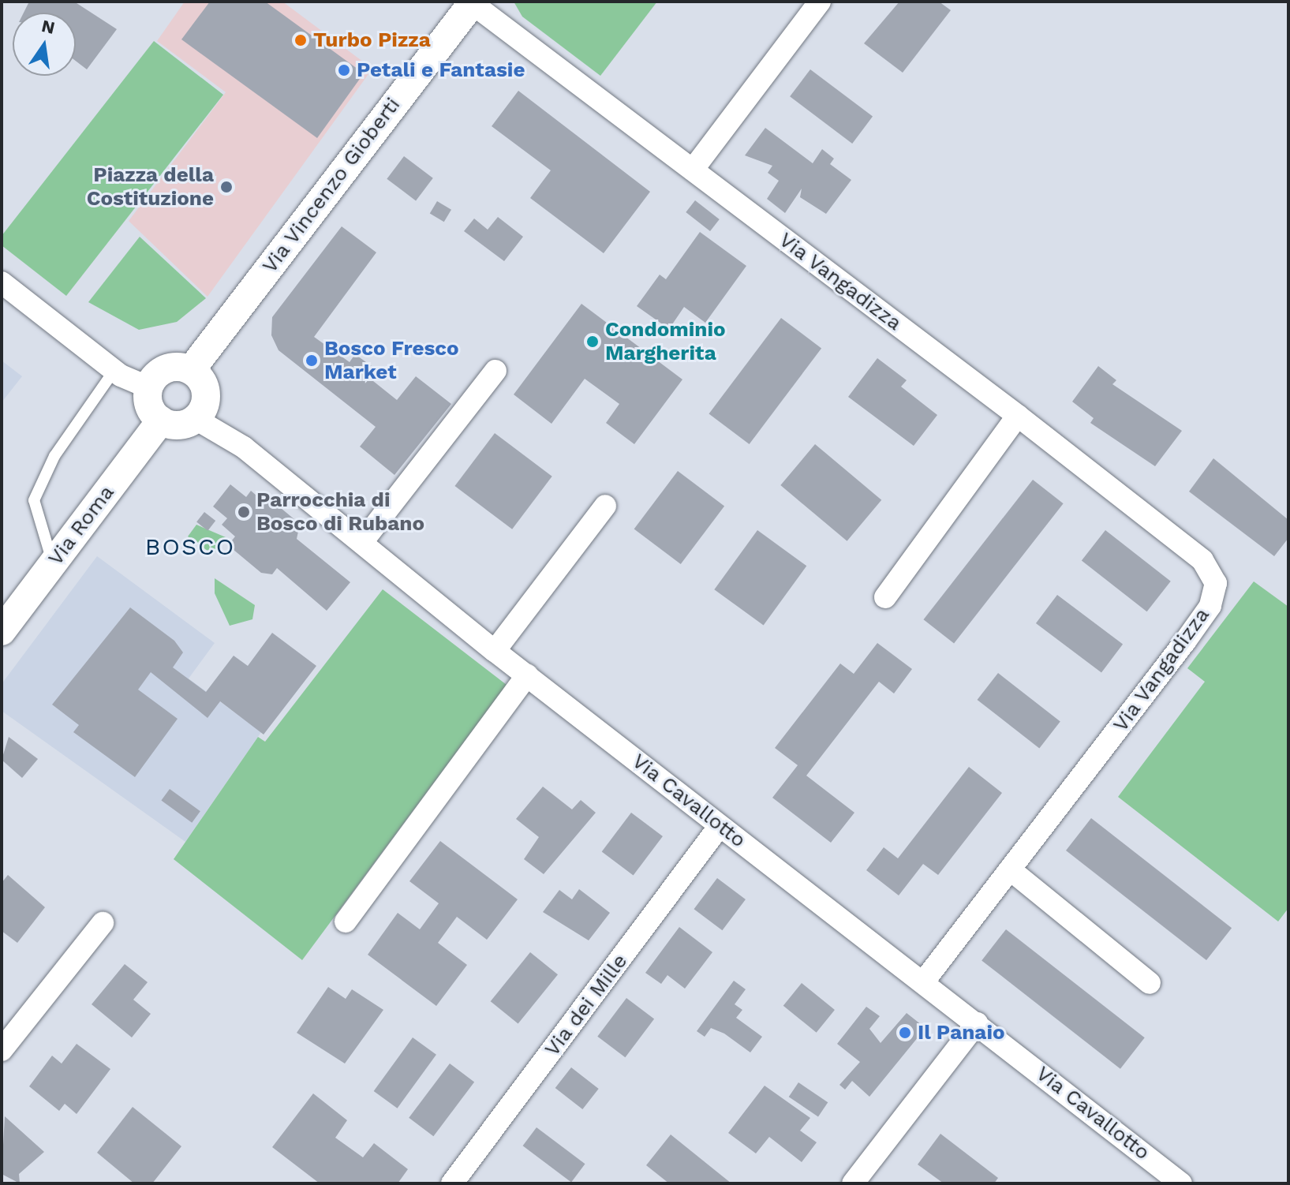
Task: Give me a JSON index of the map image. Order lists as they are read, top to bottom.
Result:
{
  "streets": {
    "street": [
      "Via Vincenzo Gioberti",
      "Via Vangadizza",
      "Via Roma",
      "Via Cavallotto",
      "Via dei Mille"
    ]
  },
  "crossings": [
    ["Via Vincenzo Gioberti", "Via Vangadizza"],
    ["Via Vincenzo Gioberti", "Via Roma"],
    ["Via Vincenzo Gioberti", "Via Cavallotto"],
    ["Via Vangadizza", "Via Cavallotto"],
    ["Via Roma", "Via Cavallotto"],
    ["Via Cavallotto", "Via dei Mille"]
  ],
  "districts": ["BOSCO"],
  "places": [
    "Turbo Pizza",
    "Petali e Fantasie",
    "Piazza della Costituzione",
    "Condominio Margherita",
    "Bosco Fresco Market",
    "Parrocchia di Bosco di Rubano",
    "Il Panaio"
  ],
  "north": "top"
}
